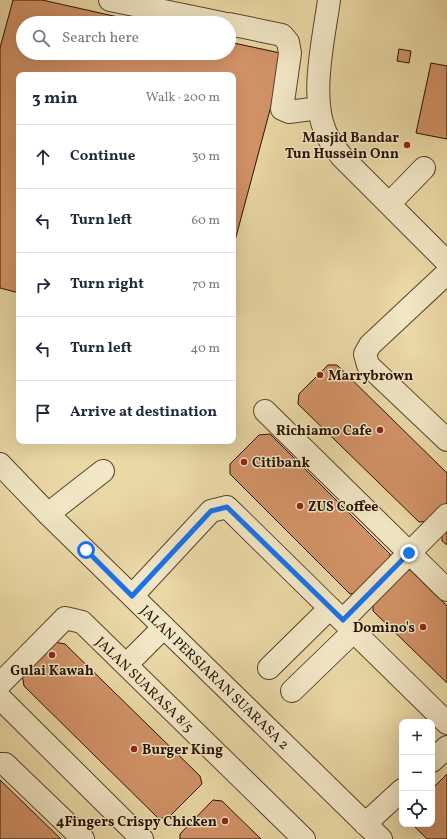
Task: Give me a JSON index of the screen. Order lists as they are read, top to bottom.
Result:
{
  "streets": {
    "street": ["JALAN PERSIARAN SUARASA 2", "JALAN SUARASA 8/5"]
  },
  "places": [
    "Masjid Bandar Tun Hussein Onn",
    "Marrybrown",
    "Richiamo Cafe",
    "Citibank",
    "ZUS Coffee",
    "Domino's",
    "Gulai Kawah",
    "Burger King",
    "4Fingers Crispy Chicken"
  ],
  "page": {
    "search": "Search here",
    "heading": ["3 min", "Walk · 200 m"],
    "list": [
      ["Continue", "30 m"],
      ["Turn left", "60 m"],
      ["Turn right", "70 m"],
      ["Turn left", "40 m"],
      "Arrive at destination"
    ],
    "map_buttons": ["+", "−"]
  }
}
